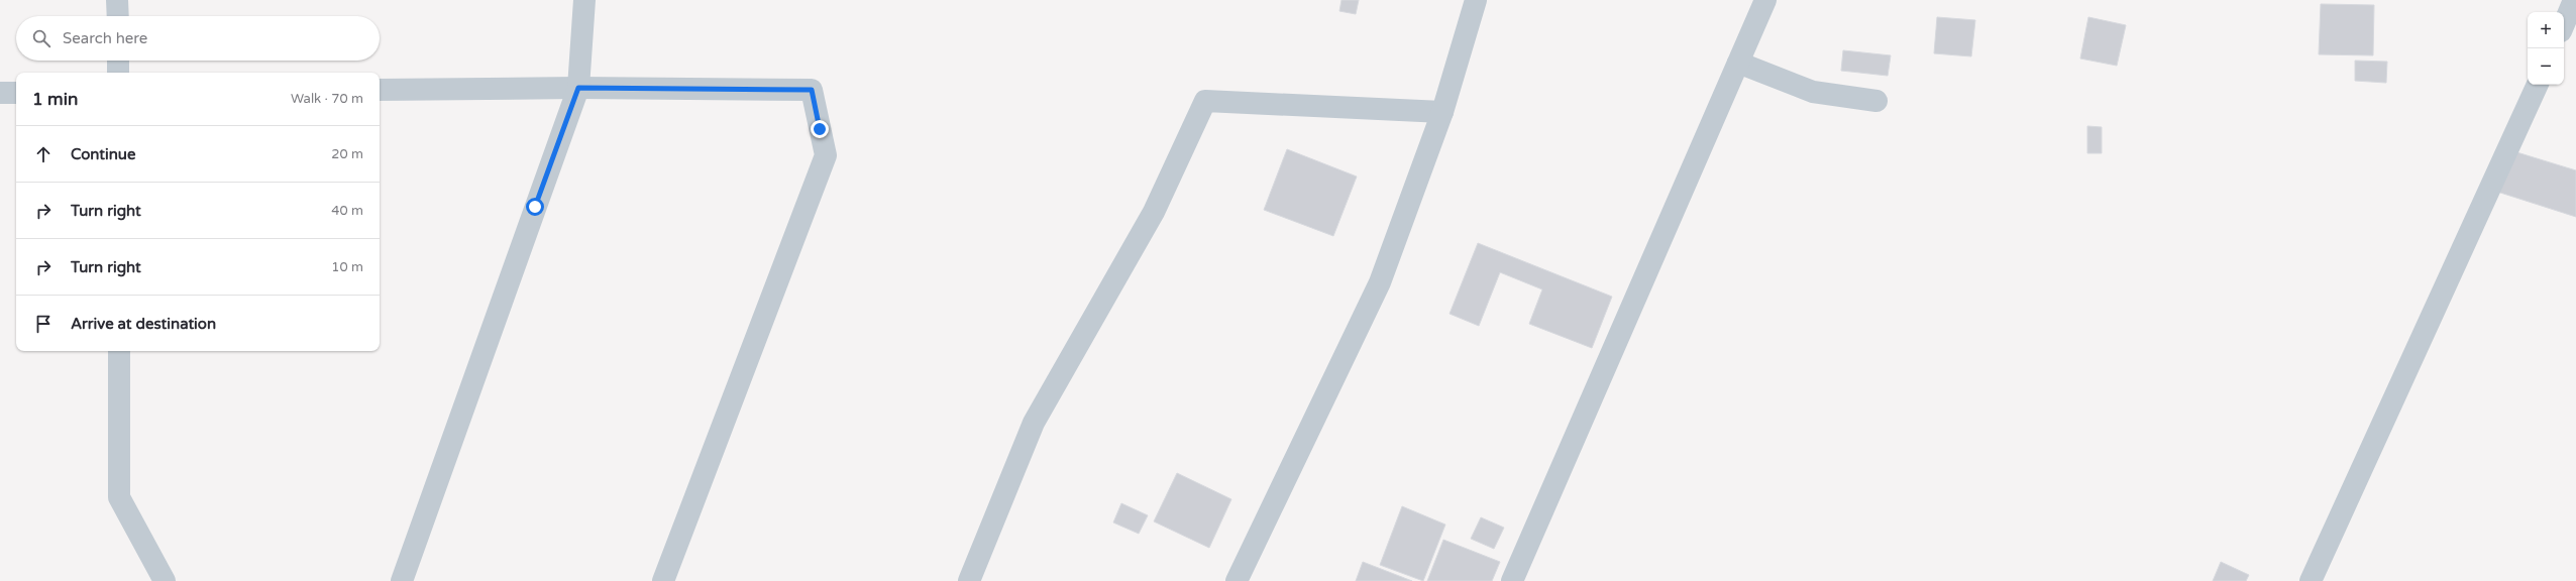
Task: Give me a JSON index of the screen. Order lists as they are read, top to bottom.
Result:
{
  "page": {
    "map_buttons": ["+", "−"],
    "search": "Search here",
    "heading": ["1 min", "Walk · 70 m"],
    "list": [
      ["Continue", "20 m"],
      ["Turn right", "40 m"],
      ["Turn right", "10 m"],
      "Arrive at destination"
    ]
  }
}
